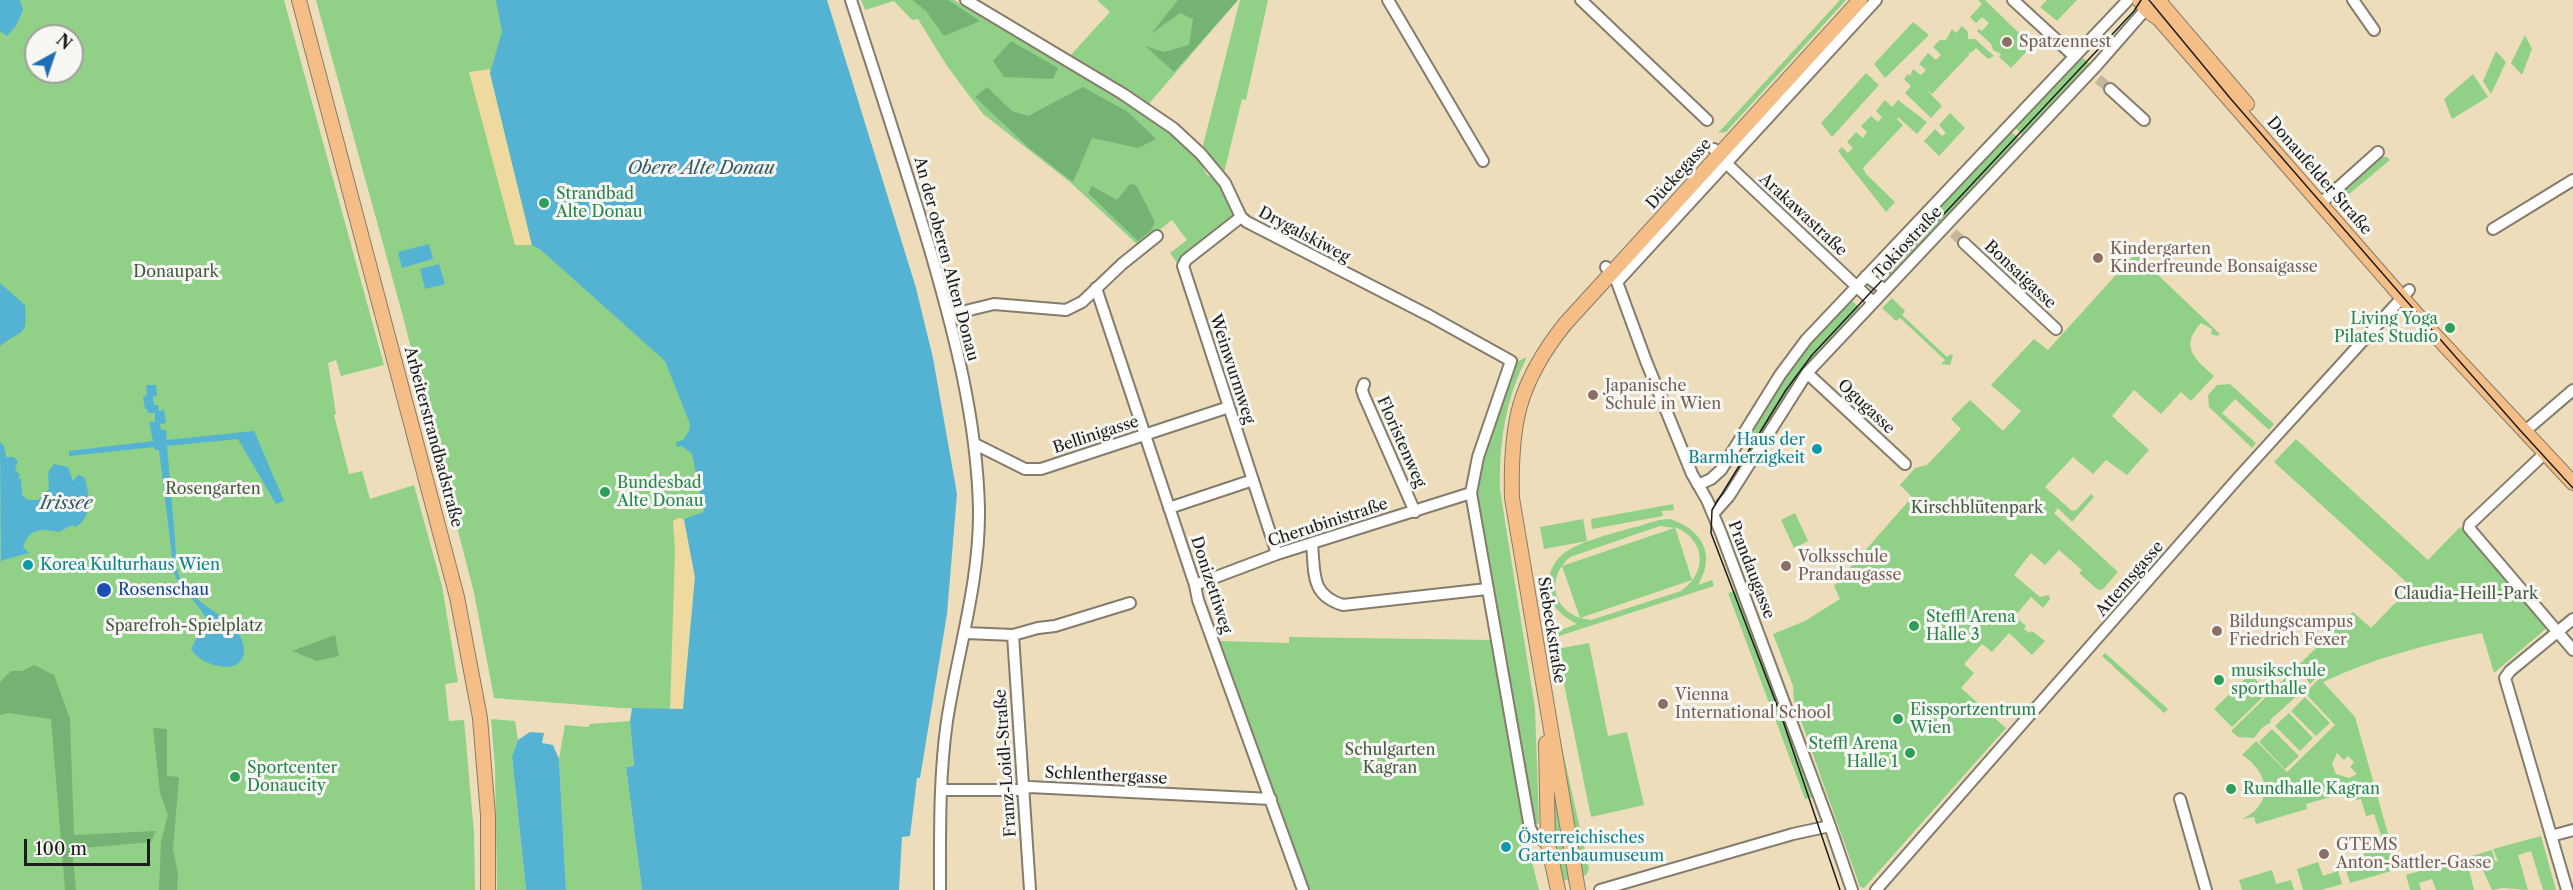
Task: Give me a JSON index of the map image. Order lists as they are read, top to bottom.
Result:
{
  "streets": {
    "main road": [
      "Dückegasse",
      "Donaufelder Straße",
      "Arbeiterstrandbadstraße",
      "Siebeckstraße"
    ],
    "street": [
      "Arakawastraße",
      "Drygalskiweg",
      "Tokiostraße",
      "An der oberen Alten Donau",
      "Bonsaigasse",
      "Weinwurmweg",
      "Ogugasse",
      "Bellinigasse",
      "Floristenweg",
      "Cherubinistraße",
      "Prandaugasse",
      "Attemsgasse",
      "Donizettiweg",
      "Franz-Loidl-Straße",
      "Schlenthergasse"
    ]
  },
  "crossings": [
    ["Dückegasse", "Arakawastraße"],
    ["Dückegasse", "Prandaugasse"],
    ["Dückegasse", "Siebeckstraße"],
    ["Donaufelder Straße", "Tokiostraße"],
    ["Donaufelder Straße", "Attemsgasse"],
    ["Arakawastraße", "Tokiostraße"],
    ["Drygalskiweg", "Weinwurmweg"],
    ["Drygalskiweg", "Siebeckstraße"],
    ["Tokiostraße", "Ogugasse"],
    ["Tokiostraße", "Prandaugasse"],
    ["An der oberen Alten Donau", "Bellinigasse"],
    ["An der oberen Alten Donau", "Schlenthergasse"],
    ["Weinwurmweg", "Bellinigasse"],
    ["Weinwurmweg", "Cherubinistraße"],
    ["Bellinigasse", "Donizettiweg"],
    ["Floristenweg", "Cherubinistraße"],
    ["Cherubinistraße", "Donizettiweg"],
    ["Cherubinistraße", "Siebeckstraße"],
    ["Donizettiweg", "Schlenthergasse"],
    ["Franz-Loidl-Straße", "Schlenthergasse"]
  ],
  "water": ["Obere Alte Donau", "Irissee"],
  "parks": [
    "Donaupark",
    "Rosengarten",
    "Kirschblütenpark",
    "Claudia-Heill-Park",
    "Sparefroh-Spielplatz",
    "Schulgarten Kagran"
  ],
  "places": [
    "Spatzennest",
    "Strandbad Alte Donau",
    "Kindergarten Kinderfreunde Bonsaigasse",
    "Living Yoga Pilates Studio",
    "Japanische Schule in Wien",
    "Haus der Barmherzigkeit",
    "Bundesbad Alte Donau",
    "Korea Kulturhaus Wien",
    "Volksschule Prandaugasse",
    "Rosenschau",
    "Steffl Arena Halle 3",
    "Bildungscampus Friedrich Fexer",
    "musikschule sporthalle",
    "Vienna International School",
    "Eissportzentrum Wien",
    "Steffl Arena Halle 1",
    "Sportcenter Donaucity",
    "Rundhalle Kagran",
    "Österreichisches Gartenbaumuseum",
    "GTEMS Anton-Sattler-Gasse"
  ],
  "scale_bar": "100 m",
  "north": "top right"
}
